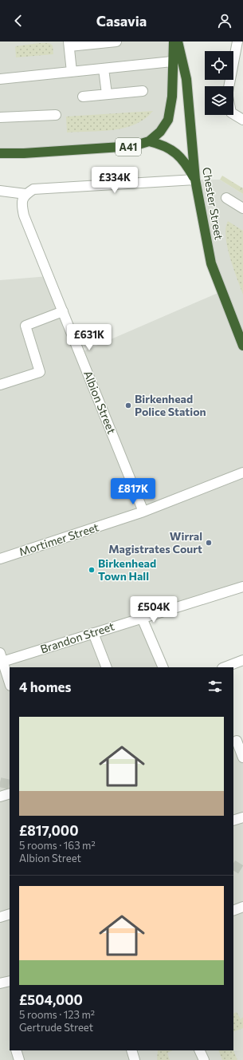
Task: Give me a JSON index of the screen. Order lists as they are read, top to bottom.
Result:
{
  "streets": {
    "highway": ["A41", "Chester Street"],
    "street": ["Albion Street", "Mortimer Street", "Brandon Street"]
  },
  "crossings": [
    ["Albion Street", "Mortimer Street"]
  ],
  "places": ["Birkenhead Police Station", "Wirral Magistrates Court", "Birkenhead Town Hall"],
  "page": {
    "header": "Casavia",
    "price": [
      "£334K",
      "£631K",
      "£817K",
      "£504K"
    ],
    "heading": "4 homes",
    "list": [
      {
        "name": "£817,000",
        "note": "5 rooms · 163 m² · Albion Street"
      },
      {
        "name": "£504,000",
        "note": "5 rooms · 123 m² · Gertrude Street"
      }
    ]
  }
}
